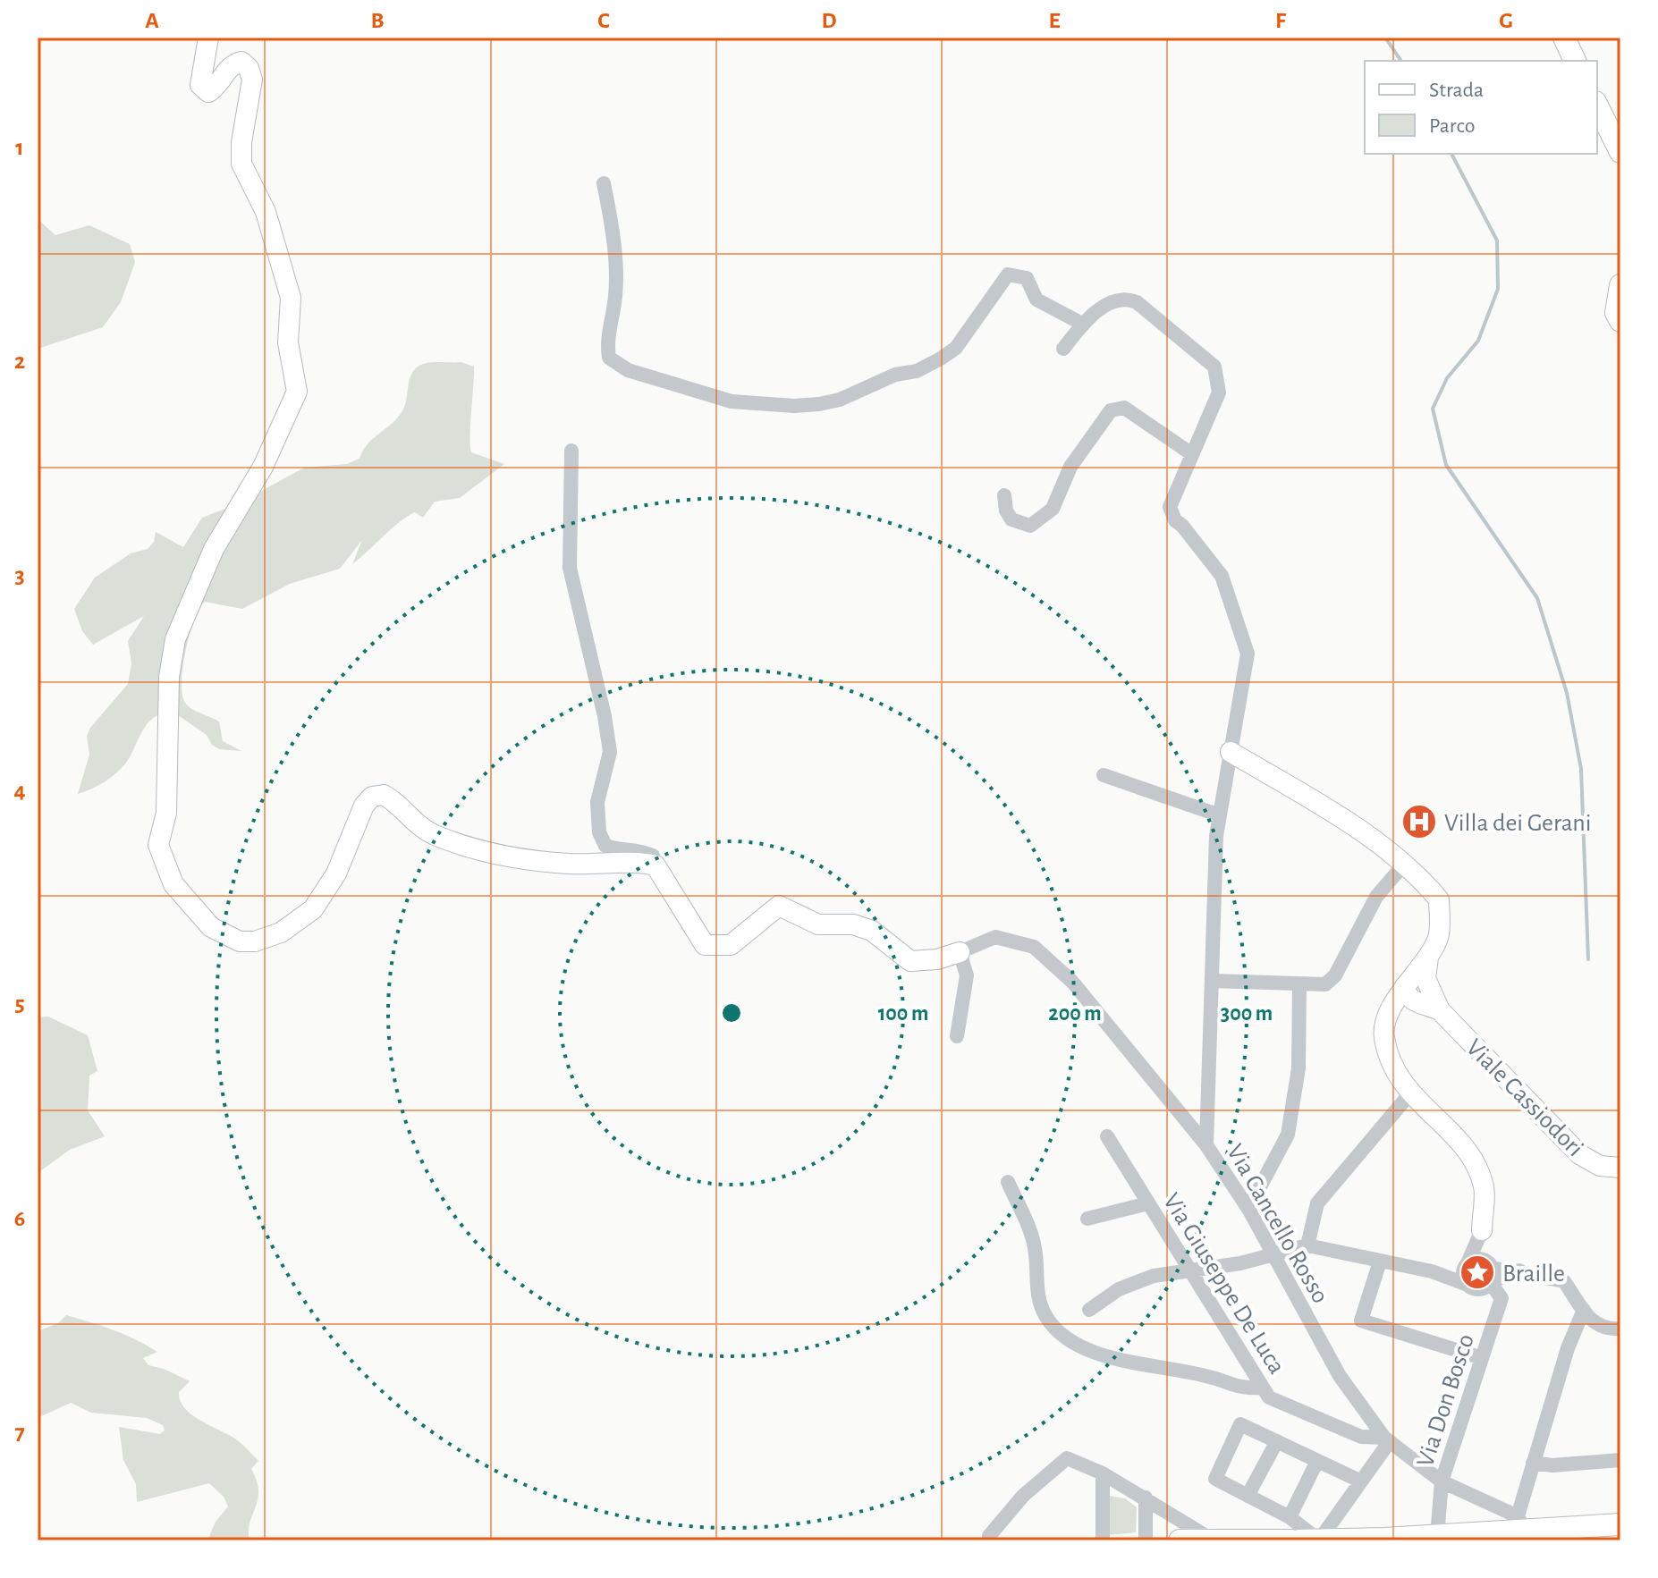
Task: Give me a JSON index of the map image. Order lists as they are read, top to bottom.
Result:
{
  "streets": {
    "street": [
      "Viale Cassiodori",
      "Via Cancello Rosso",
      "Via Giuseppe De Luca",
      "Via Don Bosco"
    ]
  },
  "crossings": [
    ["Via Cancello Rosso", "Via Giuseppe De Luca"],
    ["Via Giuseppe De Luca", "Via Don Bosco"]
  ],
  "places": {
    "hospital": ["Villa dei Gerani"],
    "place": ["Braille"]
  },
  "legend": ["Strada", "Parco"],
  "grid": {
    "columns": [
      "A",
      "B",
      "C",
      "D",
      "E",
      "F",
      "G"
    ],
    "rows": [
      "1",
      "2",
      "3",
      "4",
      "5",
      "6",
      "7"
    ]
  },
  "rings": ["100 m", "200 m", "300 m"]
}
